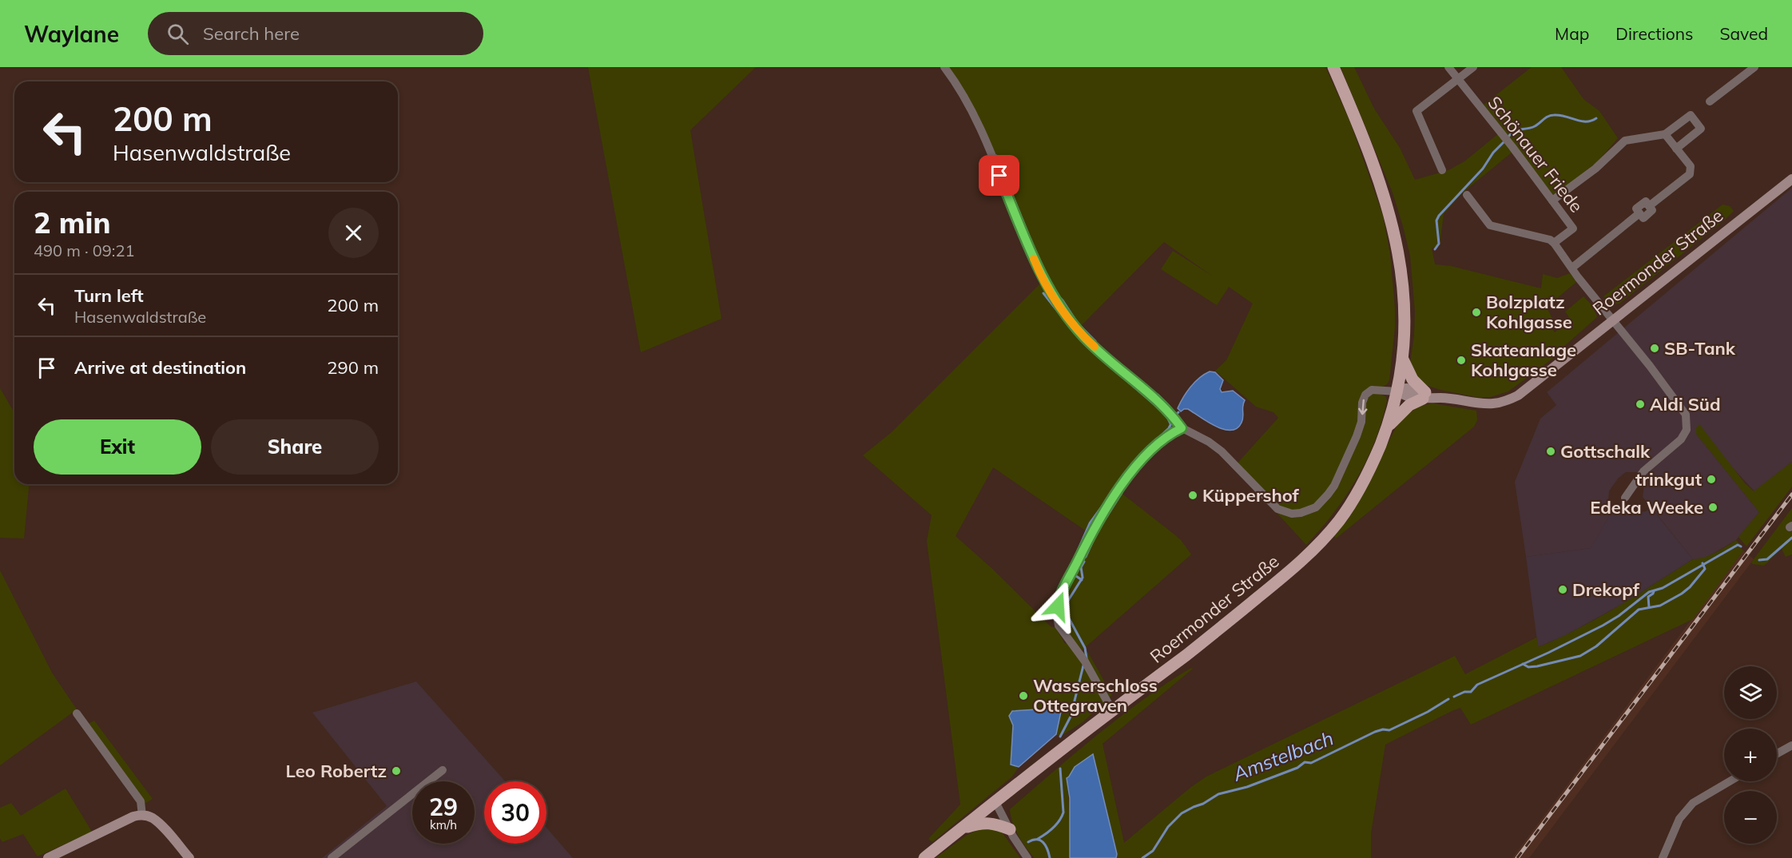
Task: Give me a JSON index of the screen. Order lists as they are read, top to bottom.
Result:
{
  "streets": {
    "main road": ["Roermonder Straße"],
    "street": ["Schönauer Friede"]
  },
  "water": ["Amstelbach"],
  "places": [
    "Bolzplatz Kohlgasse",
    "SB-Tank",
    "Skateanlage Kohlgasse",
    "Aldi Süd",
    "Gottschalk",
    "trinkgut",
    "Küppershof",
    "Edeka Weeke",
    "Drekopf",
    "Wasserschloss Ottegraven",
    "Leo Robertz"
  ],
  "page": {
    "header": "Waylane",
    "search": "Search here",
    "nav": ["Map", "Directions", "Saved"],
    "turn": ["200 m", "Hasenwaldstraße"],
    "heading": ["2 min", "490 m · 09:21"],
    "list": [
      {
        "name": "Turn left",
        "note": "Hasenwaldstraße",
        "value": "200 m"
      },
      {
        "name": "Arrive at destination",
        "value": "290 m"
      }
    ],
    "buttons": ["Exit", "Share"],
    "map_buttons": ["+", "−"],
    "speed": "29 km/h",
    "limit": "30"
  }
}
